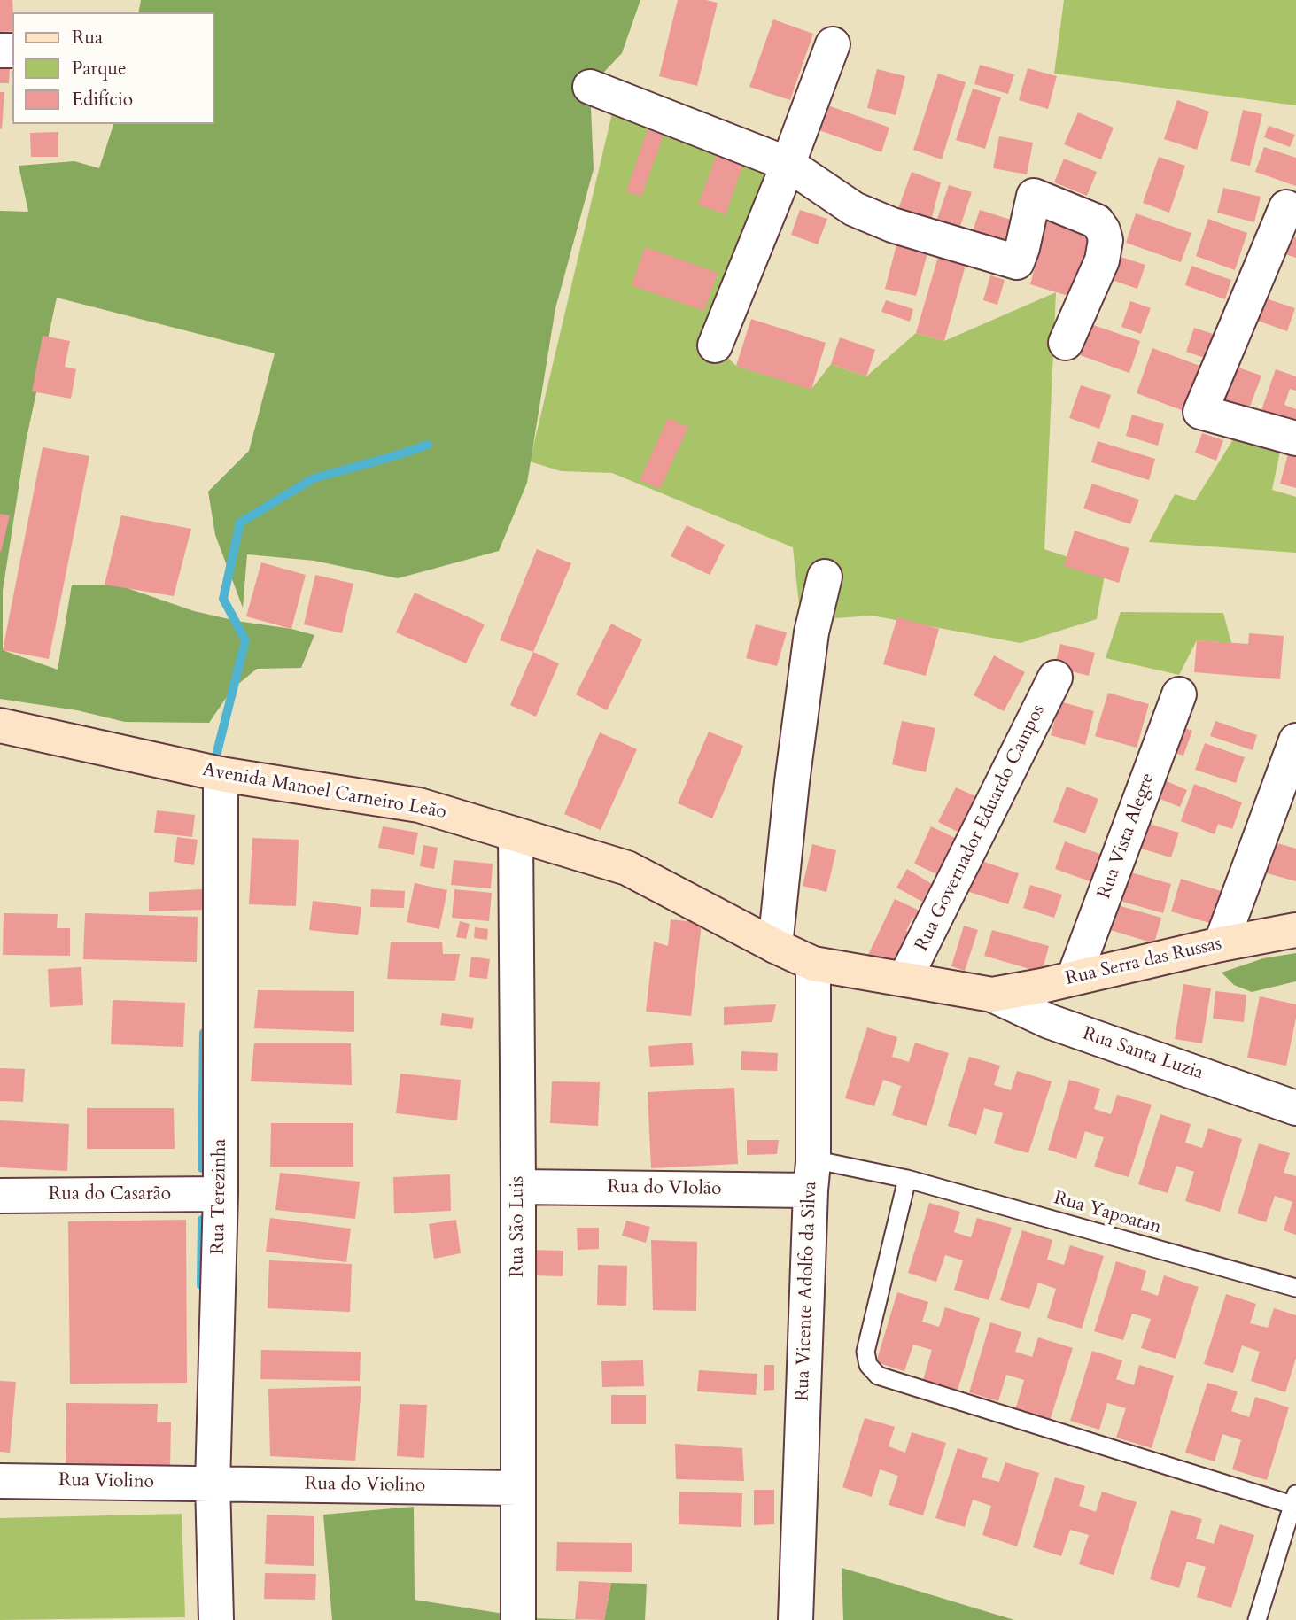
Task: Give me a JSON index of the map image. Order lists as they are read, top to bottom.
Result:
{
  "streets": {
    "main road": ["Avenida Manoel Carneiro Leão", "Rua Serra das Russas"],
    "street": [
      "Rua Governador Eduardo Campos",
      "Rua Vista Alegre",
      "Rua Santa Luzia",
      "Rua do VIolão",
      "Rua do Casarão",
      "Rua Terezinha",
      "Rua São Luis",
      "Rua Vicente Adolfo da Silva",
      "Rua Violino",
      "Rua do Violino"
    ],
    "lane": ["Rua Yapoatan"]
  },
  "crossings": [
    ["Avenida Manoel Carneiro Leão", "Rua Governador Eduardo Campos"],
    ["Avenida Manoel Carneiro Leão", "Rua Serra das Russas"],
    ["Avenida Manoel Carneiro Leão", "Rua Santa Luzia"],
    ["Avenida Manoel Carneiro Leão", "Rua Terezinha"],
    ["Avenida Manoel Carneiro Leão", "Rua São Luis"],
    ["Avenida Manoel Carneiro Leão", "Rua Vicente Adolfo da Silva"],
    ["Rua Vista Alegre", "Rua Serra das Russas"],
    ["Rua Serra das Russas", "Rua Santa Luzia"],
    ["Rua do VIolão", "Rua Yapoatan"],
    ["Rua do VIolão", "Rua São Luis"],
    ["Rua do VIolão", "Rua Vicente Adolfo da Silva"],
    ["Rua do Casarão", "Rua Terezinha"],
    ["Rua Terezinha", "Rua Violino"],
    ["Rua Terezinha", "Rua do Violino"],
    ["Rua Yapoatan", "Rua Vicente Adolfo da Silva"],
    ["Rua São Luis", "Rua do Violino"],
    ["Rua Violino", "Rua do Violino"]
  ],
  "legend": ["Rua", "Parque", "Edifício"]
}
